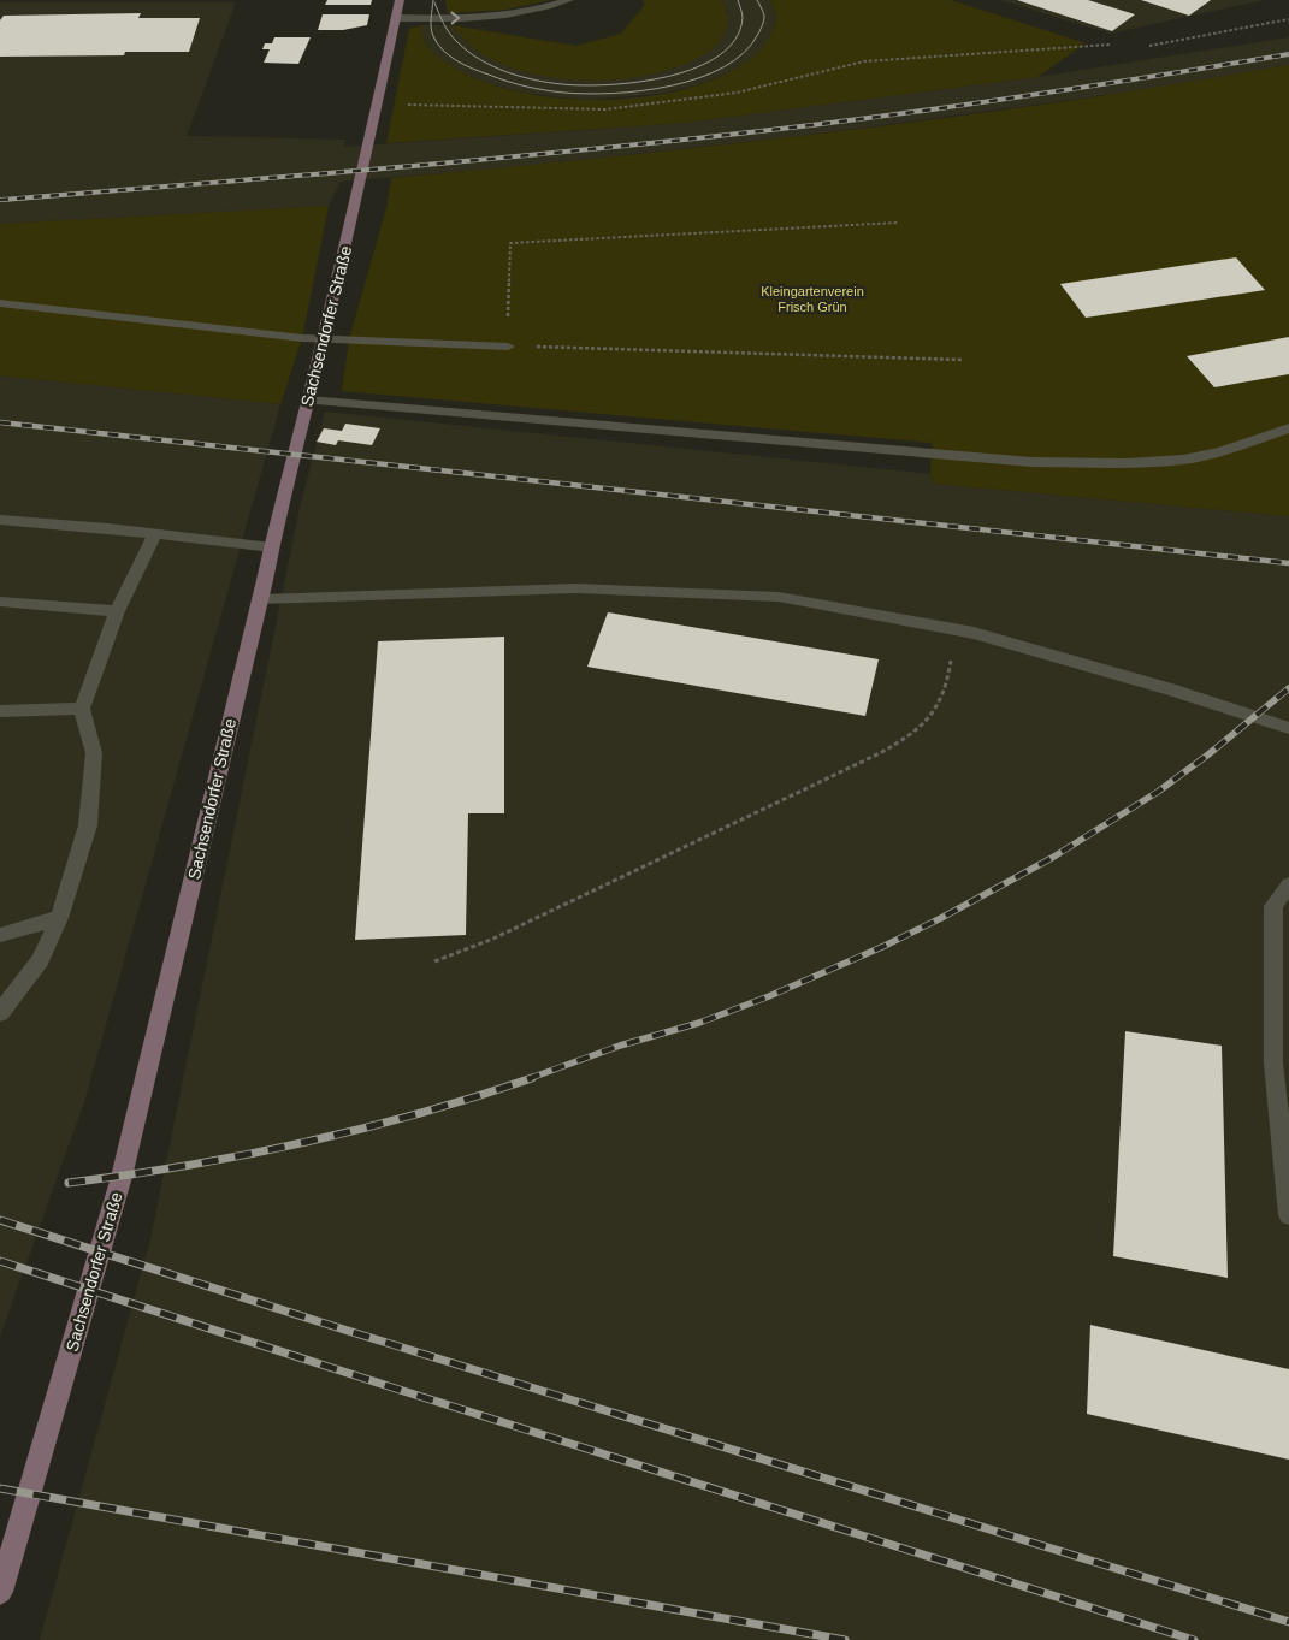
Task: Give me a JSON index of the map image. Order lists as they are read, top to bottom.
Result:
{
  "streets": {
    "street": ["Sachsendorfer Straße"]
  },
  "parks": ["Kleingartenverein Frisch Grün"]
}
